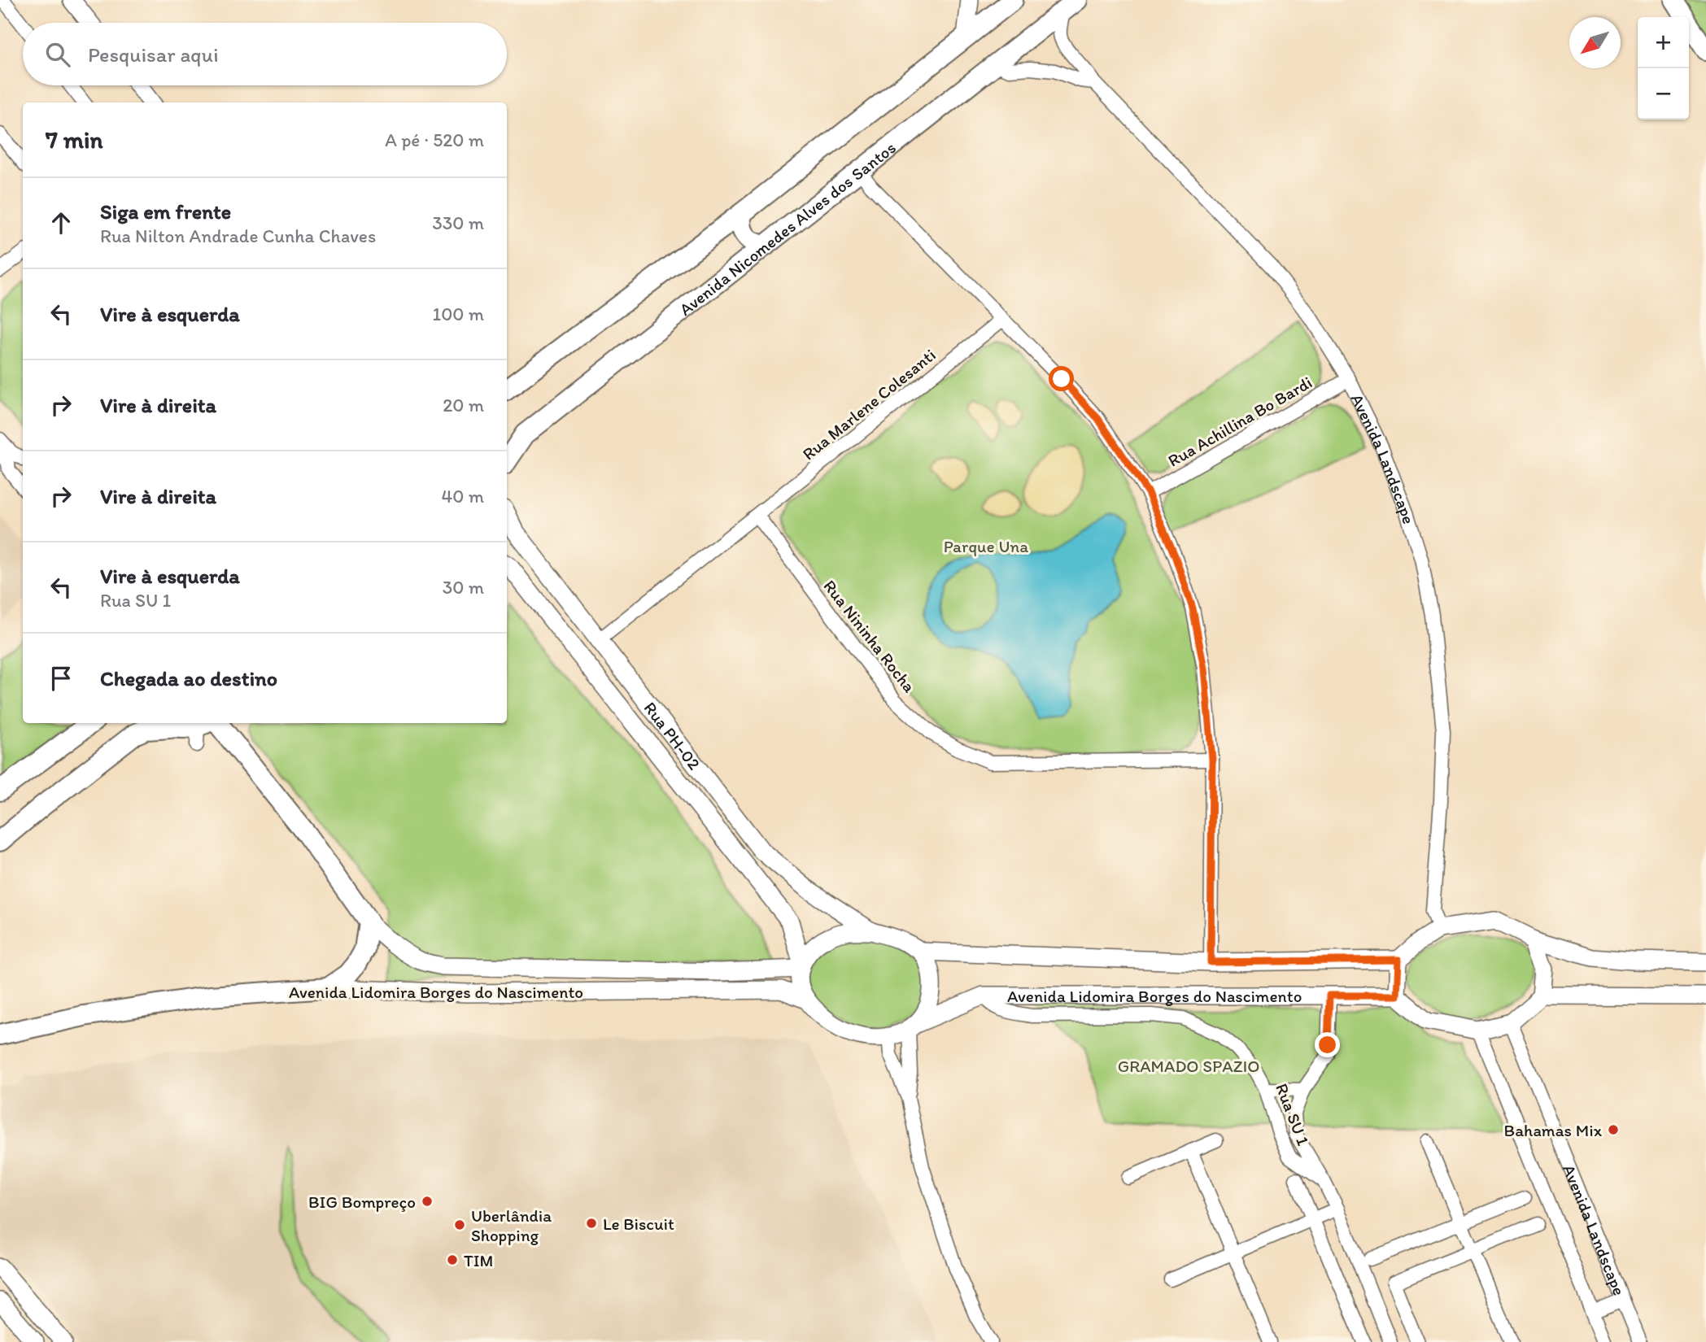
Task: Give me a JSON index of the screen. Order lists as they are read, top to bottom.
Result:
{
  "streets": {
    "main road": ["Avenida Nicomedes Alves dos Santos", "Avenida Lidomira Borges do Nascimento"],
    "street": [
      "Rua Marlene Colesanti",
      "Rua Achillina Bo Bardi",
      "Avenida Landscape",
      "Rua Nininha Rocha",
      "Rua PH-02",
      "Rua SU 1"
    ]
  },
  "crossings": [
    ["Avenida Nicomedes Alves dos Santos", "Avenida Landscape"],
    ["Rua Marlene Colesanti", "Rua Nininha Rocha"],
    ["Rua Marlene Colesanti", "Rua PH-02"],
    ["Rua Achillina Bo Bardi", "Avenida Landscape"],
    ["Avenida Landscape", "Avenida Lidomira Borges do Nascimento"],
    ["Rua PH-02", "Avenida Lidomira Borges do Nascimento"],
    ["Avenida Lidomira Borges do Nascimento", "Rua SU 1"]
  ],
  "parks": ["Parque Una", "GRAMADO SPAZIO"],
  "places": [
    "Bahamas Mix",
    "BIG Bompreço",
    "Le Biscuit",
    "Uberlândia Shopping",
    "TIM"
  ],
  "north": "bottom left",
  "page": {
    "map_buttons": ["+", "−"],
    "search": "Pesquisar aqui",
    "heading": ["7 min", "A pé · 520 m"],
    "list": [
      ["Siga em frente", "Rua Nilton Andrade Cunha Chaves", "330 m"],
      ["Vire à esquerda", "100 m"],
      ["Vire à direita", "20 m"],
      ["Vire à direita", "40 m"],
      ["Vire à esquerda", "Rua SU 1", "30 m"],
      "Chegada ao destino"
    ]
  }
}
